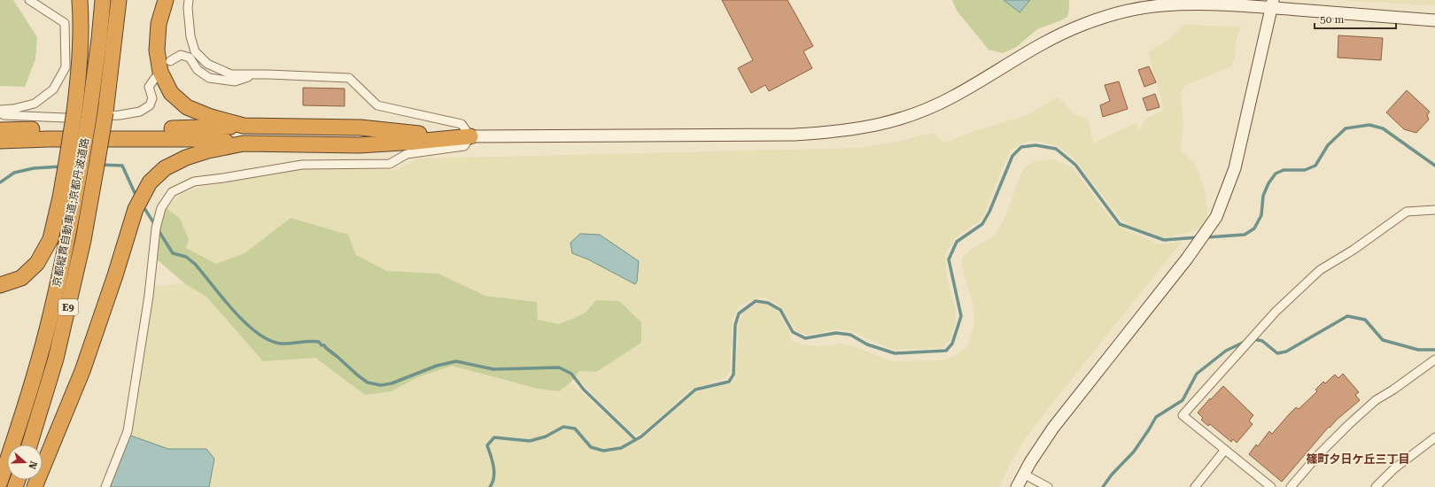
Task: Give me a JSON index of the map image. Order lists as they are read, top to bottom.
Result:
{
  "streets": {
    "highway": ["京都縦貫自動車道;京都丹波道路", "E9"]
  },
  "districts": ["篠町夕日ケ丘三丁目"],
  "scale_bar": "50 m",
  "north": "right"
}
